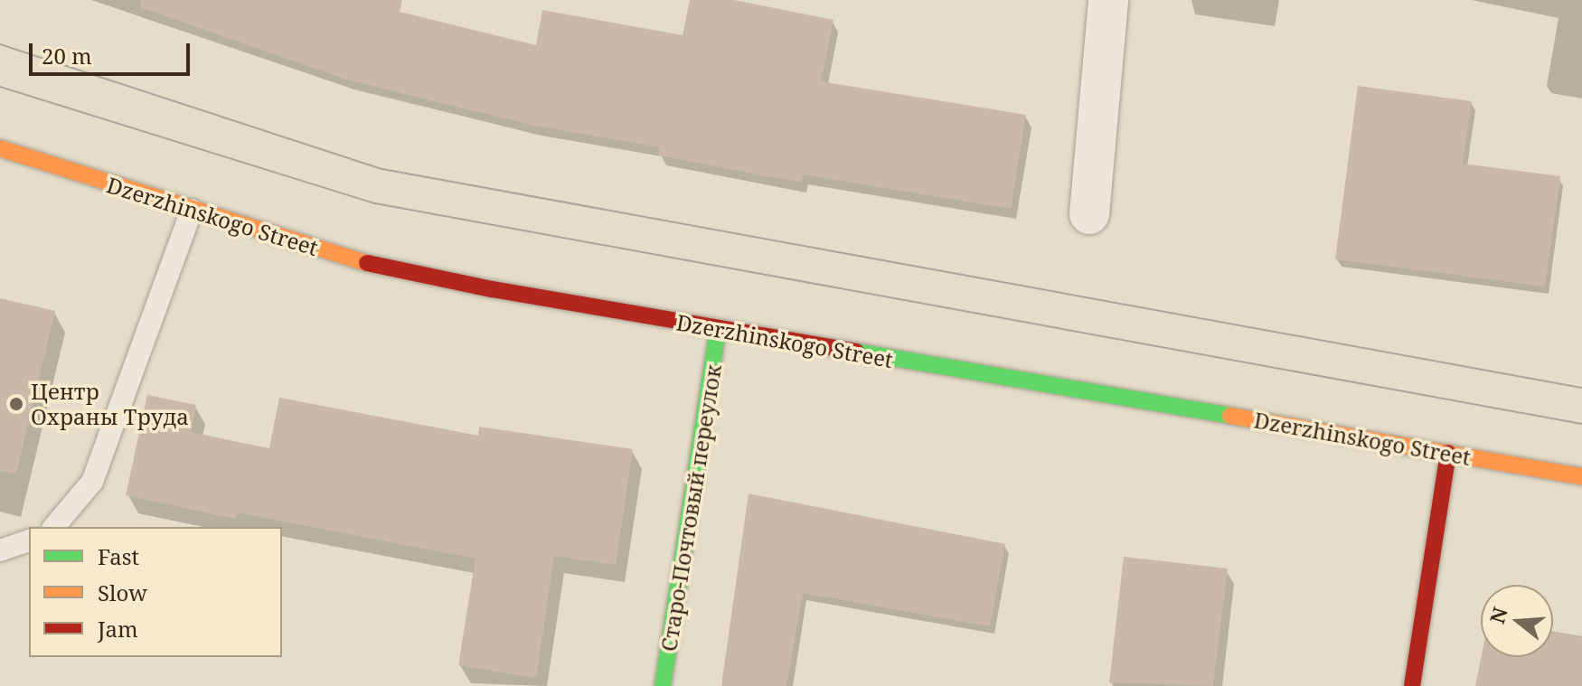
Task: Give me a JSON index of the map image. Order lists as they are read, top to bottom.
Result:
{
  "streets": {
    "main road": ["Dzerzhinskogo Street", "Старо-Почтовый переулок"]
  },
  "crossings": [
    ["Dzerzhinskogo Street", "Старо-Почтовый переулок"]
  ],
  "places": ["Центр Охраны Труда"],
  "legend": ["Fast", "Slow", "Jam"],
  "scale_bar": "20 m",
  "north": "left"
}
